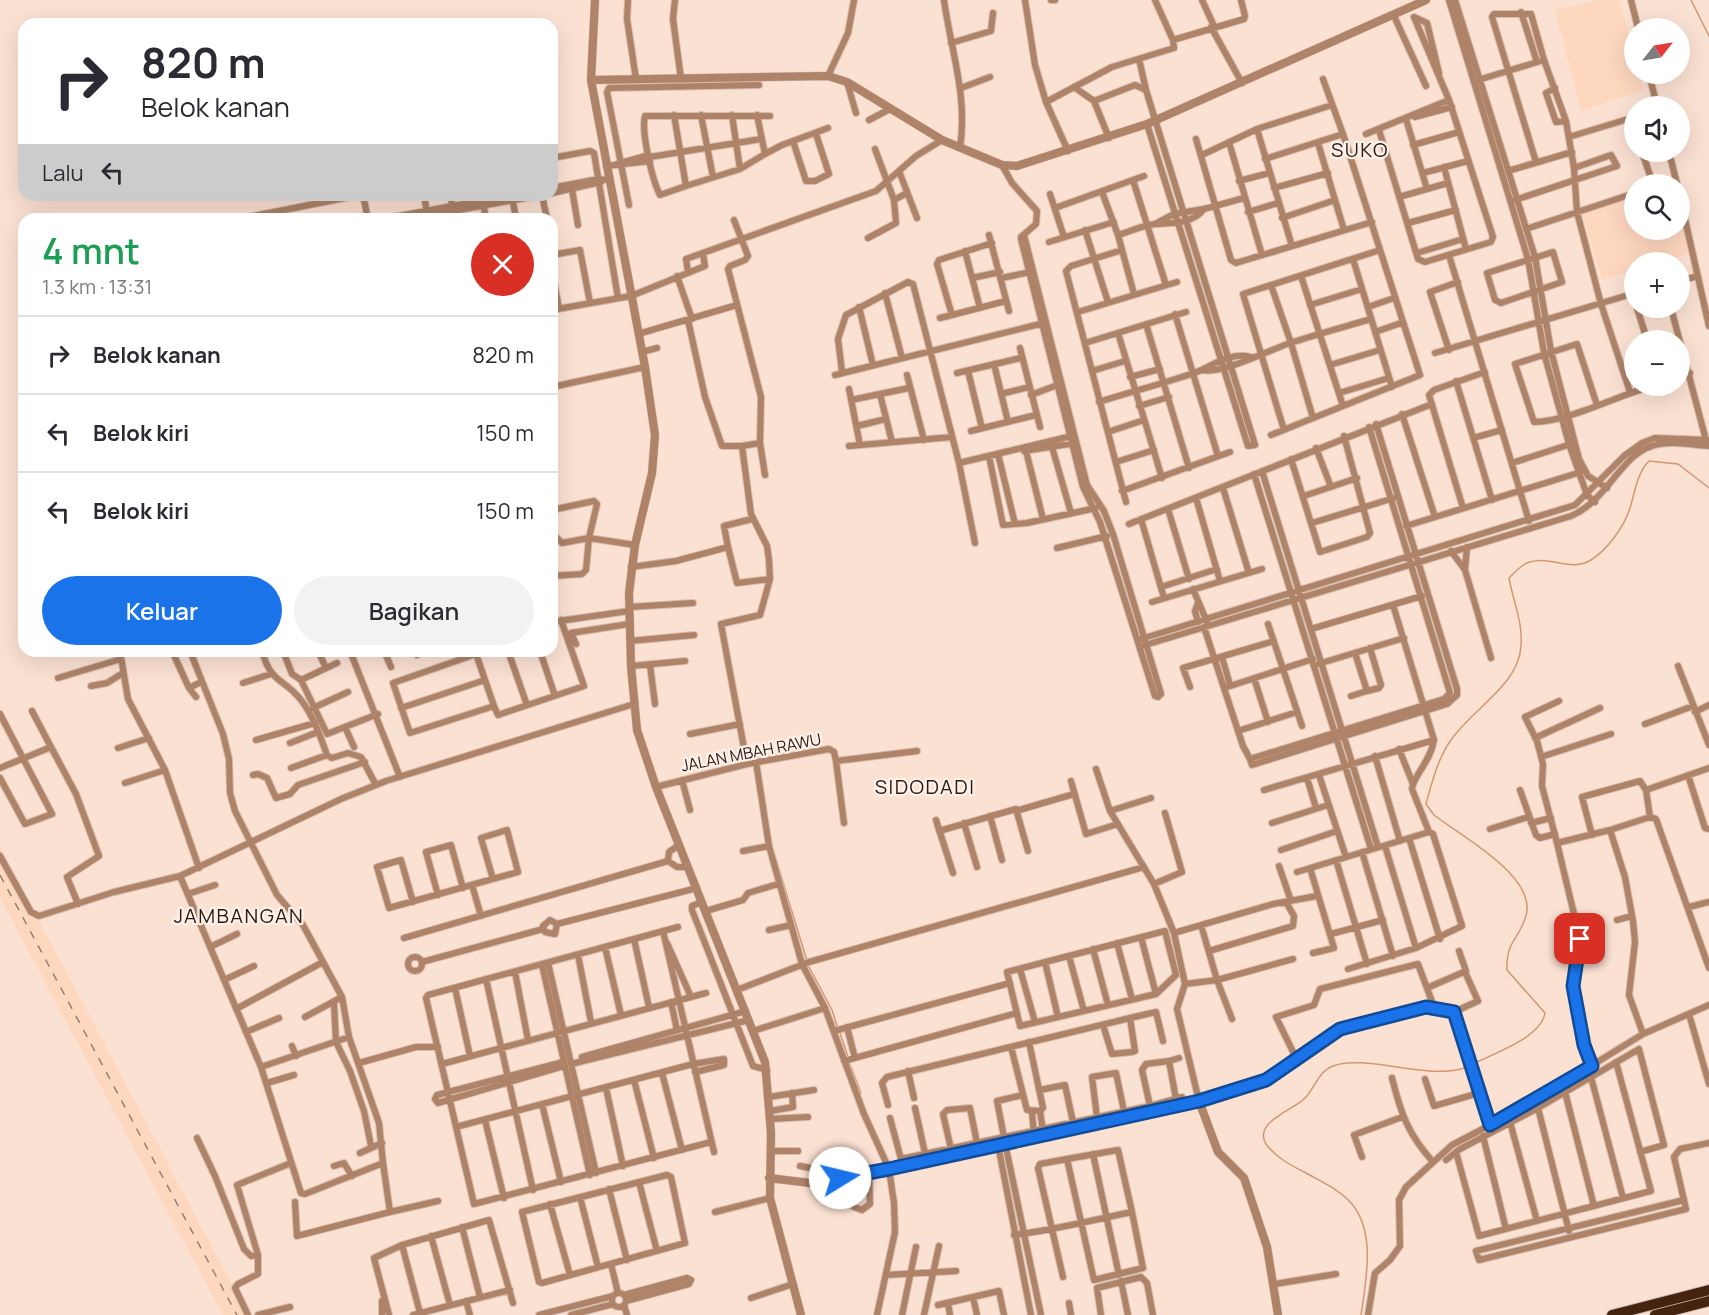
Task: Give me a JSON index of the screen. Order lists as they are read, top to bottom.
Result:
{
  "streets": {
    "street": ["JALAN MBAH RAWU"]
  },
  "districts": ["SUKO", "SIDODADI", "JAMBANGAN"],
  "north": "top right",
  "page": {
    "map_buttons": ["+", "−"],
    "turn": ["820 m", "Belok kanan"],
    "then": "Lalu",
    "heading": ["4 mnt", "1.3 km · 13:31"],
    "list": [
      {
        "name": "Belok kanan",
        "value": "820 m"
      },
      {
        "name": "Belok kiri",
        "value": "150 m"
      },
      {
        "name": "Belok kiri",
        "value": "150 m"
      }
    ],
    "buttons": ["Keluar", "Bagikan"]
  }
}
